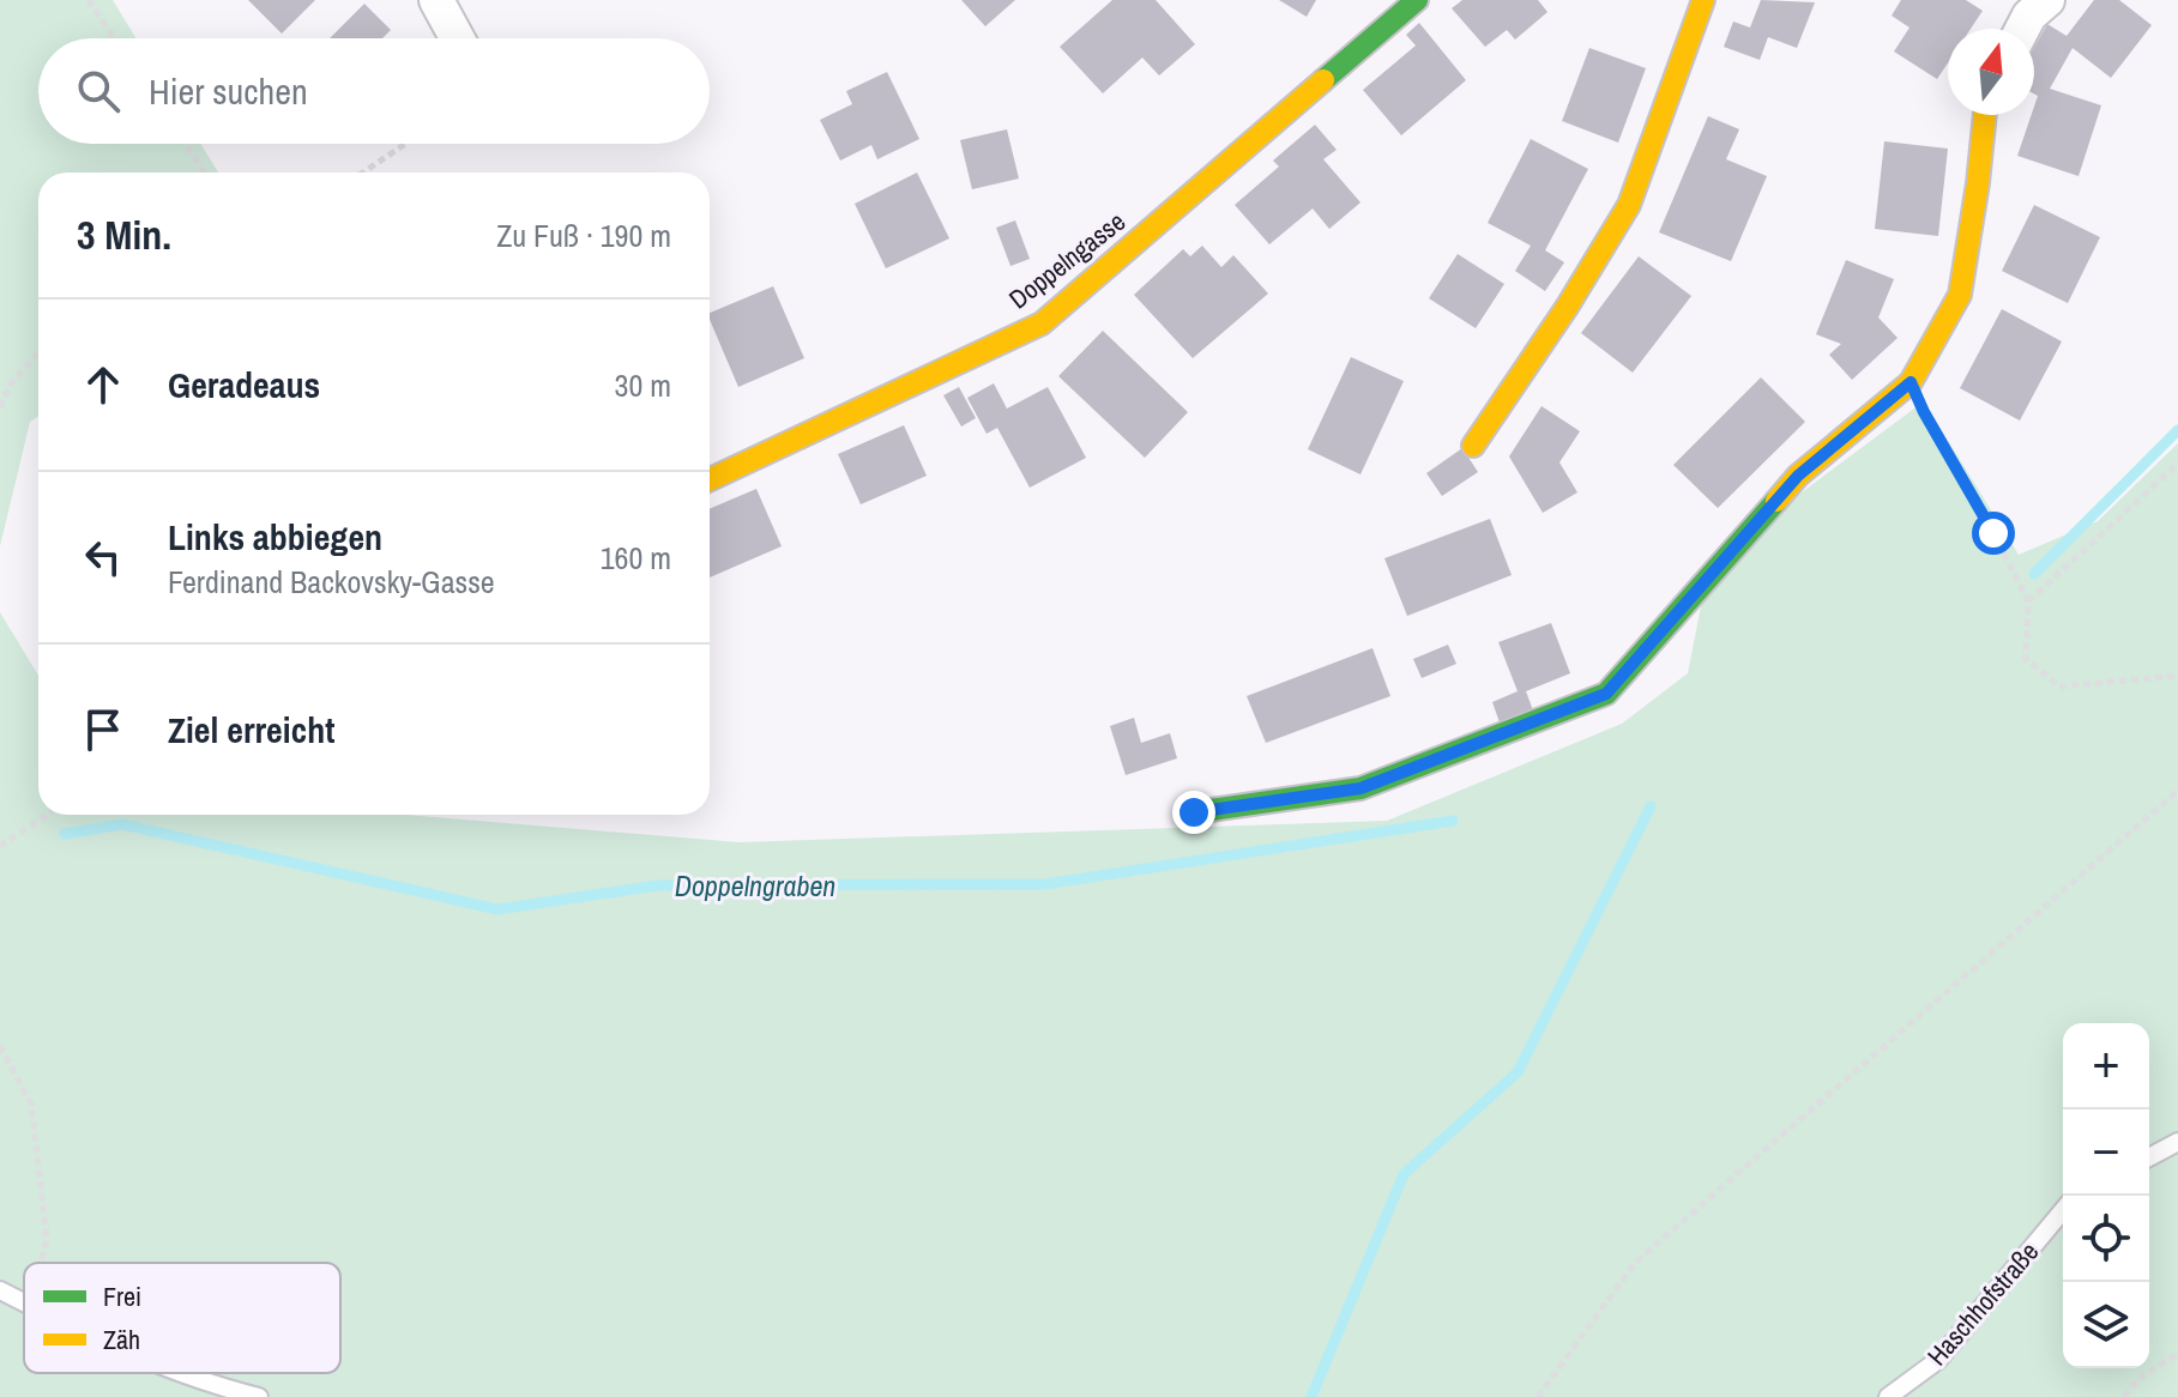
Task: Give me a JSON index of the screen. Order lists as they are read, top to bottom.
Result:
{
  "streets": {
    "street": ["Doppelngasse"],
    "lane": ["Haschhofstraße"]
  },
  "water": ["Doppelngraben"],
  "legend": ["Frei", "Zäh"],
  "north": "top",
  "page": {
    "search": "Hier suchen",
    "heading": ["3 Min.", "Zu Fuß · 190 m"],
    "list": [
      ["Geradeaus", "30 m"],
      ["Links abbiegen", "Ferdinand Backovsky-Gasse", "160 m"],
      "Ziel erreicht"
    ],
    "map_buttons": ["+", "−"]
  }
}
